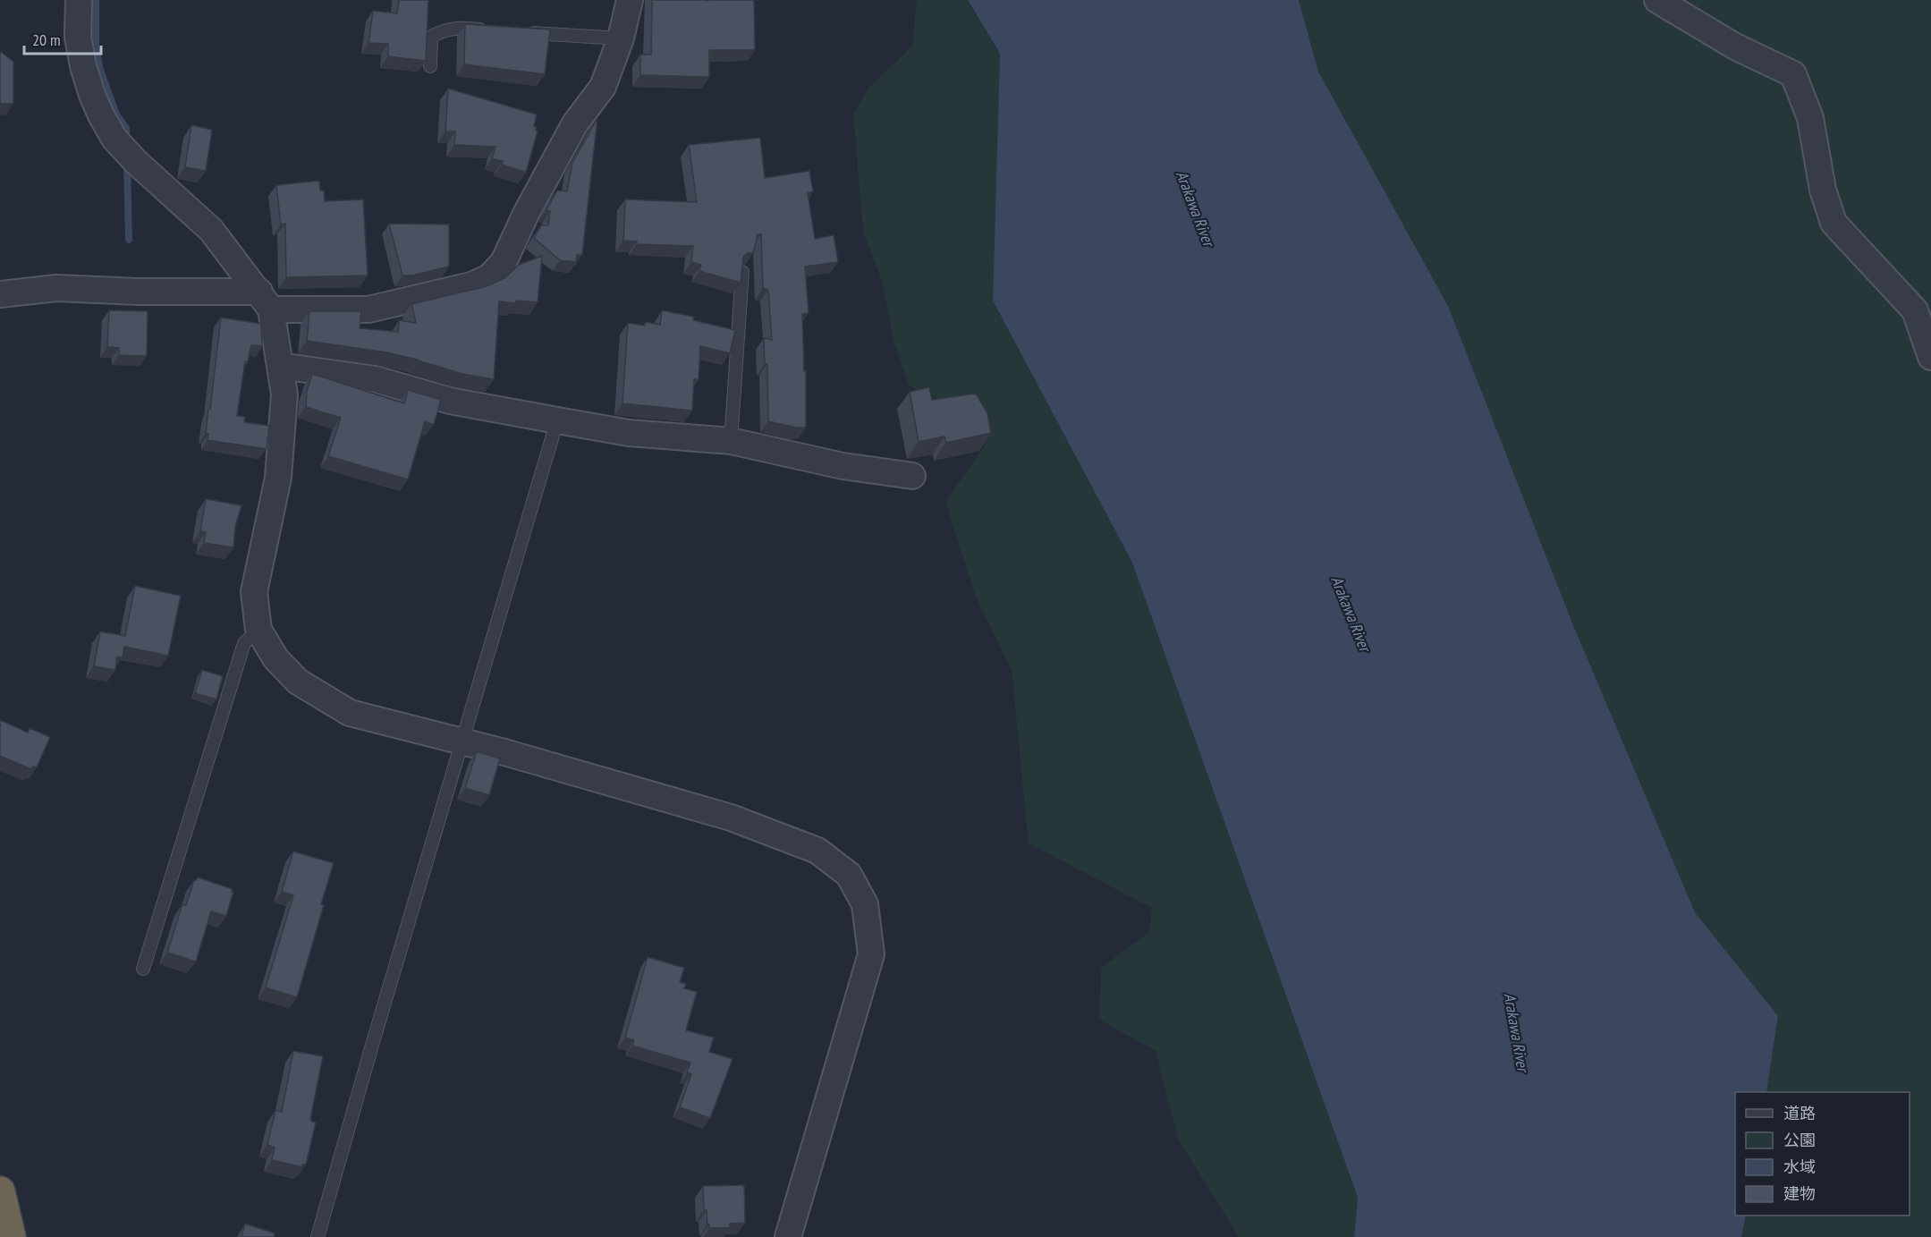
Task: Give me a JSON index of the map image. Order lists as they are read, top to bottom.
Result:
{
  "water": ["Arakawa River"],
  "legend": [
    "道路",
    "公園",
    "水域",
    "建物"
  ],
  "scale_bar": "20 m"
}
